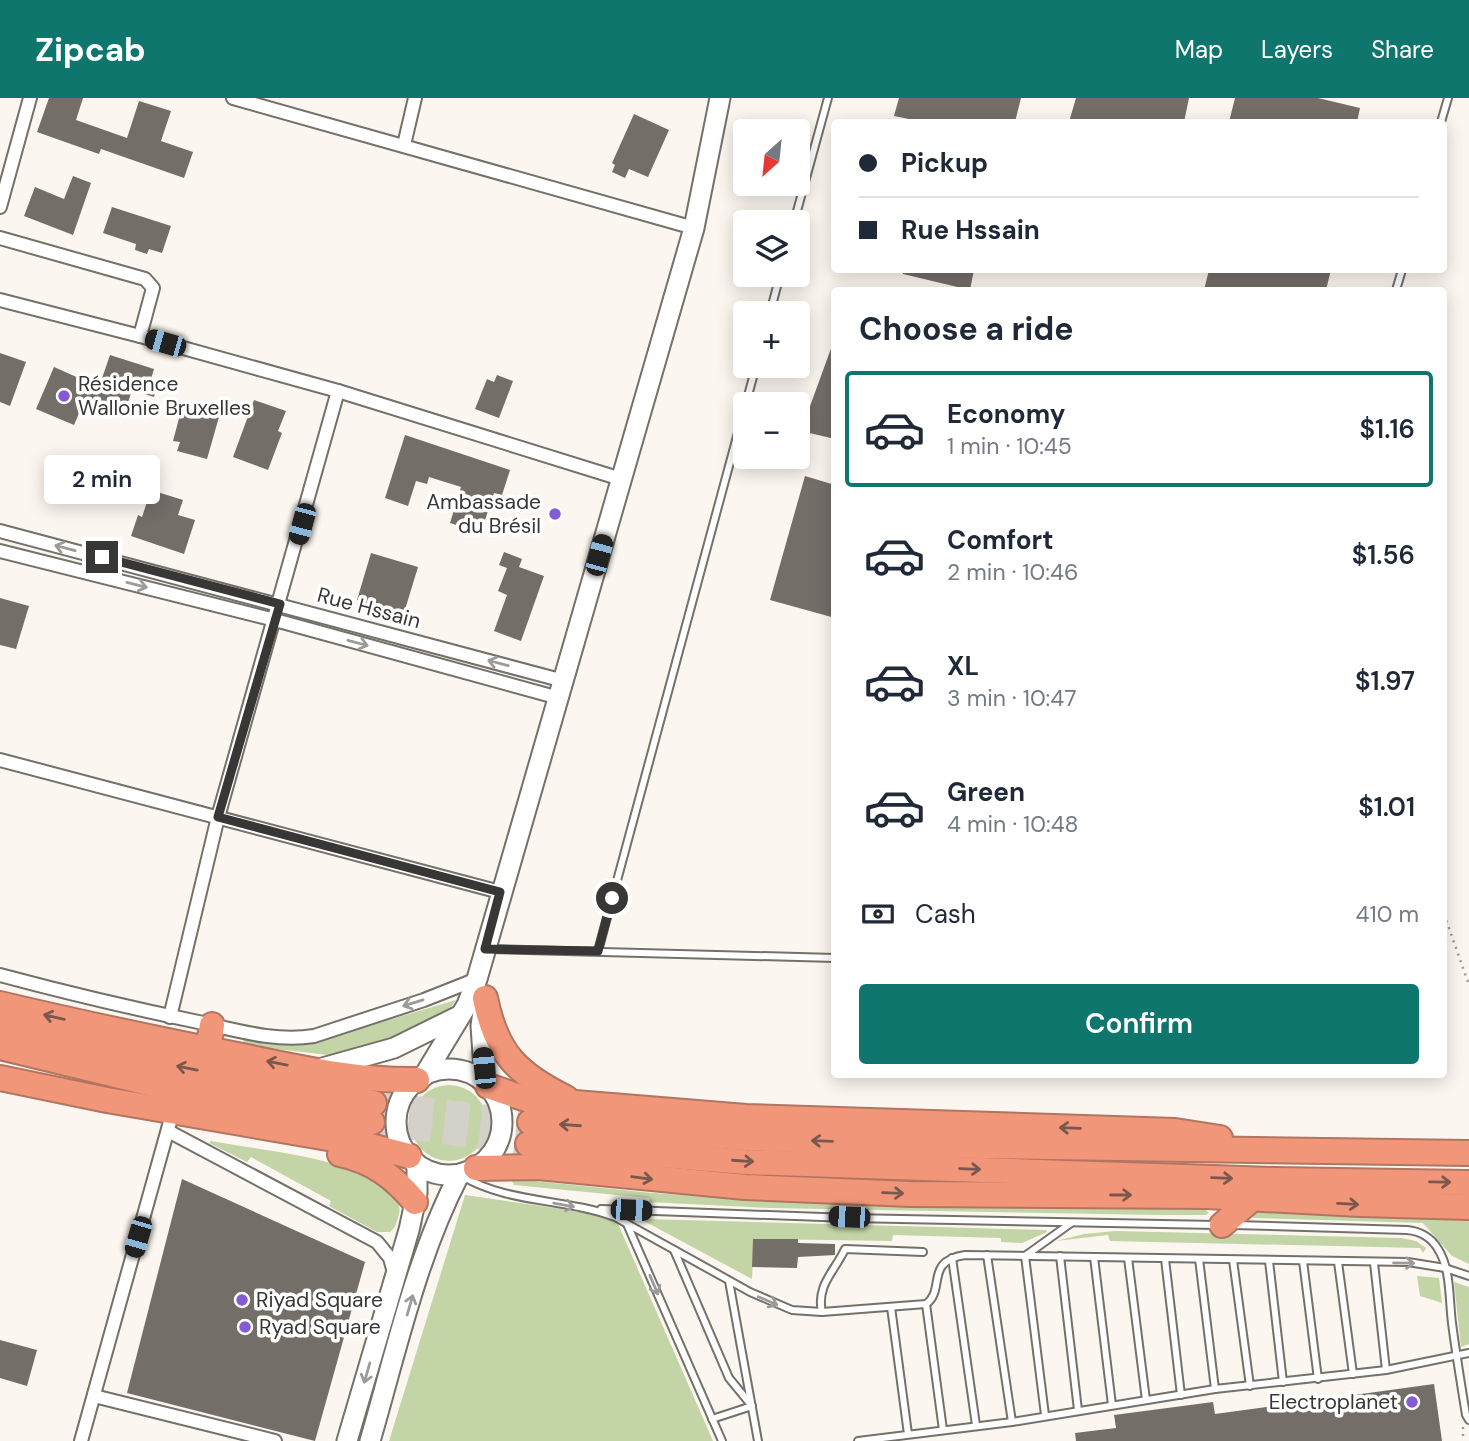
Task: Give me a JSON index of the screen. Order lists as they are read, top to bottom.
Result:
{
  "streets": {
    "street": ["Rue Hssain"]
  },
  "places": [
    "Résidence Wallonie Bruxelles",
    "Ambassade du Brésil",
    "Riyad Square",
    "Ryad Square",
    "Electroplanet"
  ],
  "north": "bottom left",
  "page": {
    "header": "Zipcab",
    "nav": ["Map", "Layers", "Share"],
    "map_buttons": ["+", "−"],
    "banner": ["Pickup", "Rue Hssain"],
    "heading": "Choose a ride",
    "list": [
      {
        "name": "Economy",
        "note": "1 min · 10:45",
        "value": "$1.16"
      },
      {
        "name": "Comfort",
        "note": "2 min · 10:46",
        "value": "$1.56"
      },
      {
        "name": "XL",
        "note": "3 min · 10:47",
        "value": "$1.97"
      },
      {
        "name": "Green",
        "note": "4 min · 10:48",
        "value": "$1.01"
      }
    ],
    "bubble": "2 min",
    "pay": ["Cash", "410 m"],
    "buttons": "Confirm"
  }
}
